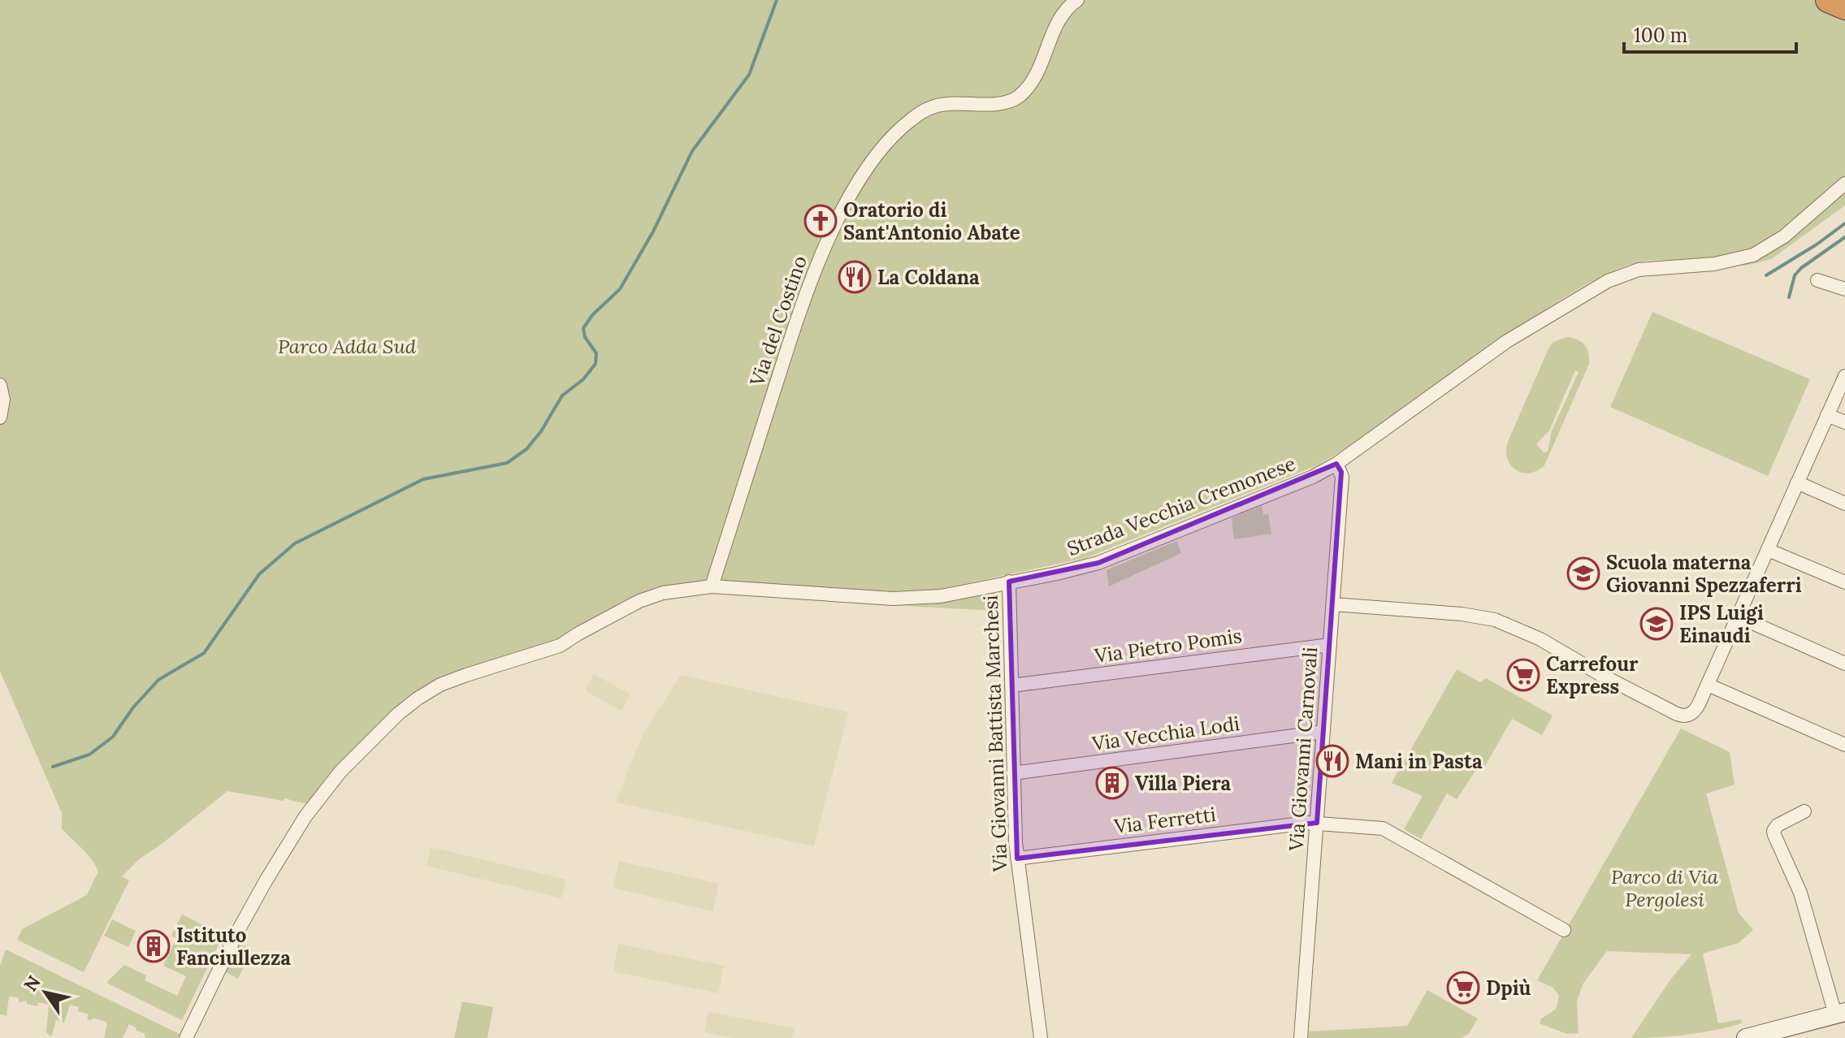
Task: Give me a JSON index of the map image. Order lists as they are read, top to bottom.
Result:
{
  "streets": {
    "street": [
      "Via del Costino",
      "Strada Vecchia Cremonese",
      "Via Pietro Pomis",
      "Via Giovanni Battista Marchesi",
      "Via Vecchia Lodi",
      "Via Giovanni Carnovali",
      "Via Ferretti"
    ]
  },
  "crossings": [
    ["Via del Costino", "Strada Vecchia Cremonese"],
    ["Strada Vecchia Cremonese", "Via Giovanni Battista Marchesi"],
    ["Strada Vecchia Cremonese", "Via Giovanni Carnovali"],
    ["Via Pietro Pomis", "Via Giovanni Battista Marchesi"],
    ["Via Pietro Pomis", "Via Giovanni Carnovali"],
    ["Via Giovanni Battista Marchesi", "Via Vecchia Lodi"],
    ["Via Giovanni Battista Marchesi", "Via Ferretti"],
    ["Via Vecchia Lodi", "Via Giovanni Carnovali"],
    ["Via Giovanni Carnovali", "Via Ferretti"]
  ],
  "parks": ["Parco Adda Sud", "Parco di Via Pergolesi"],
  "places": {
    "church": ["Oratorio di Sant'Antonio Abate"],
    "restaurant": ["La Coldana", "Mani in Pasta"],
    "school or university": ["Scuola materna Giovanni Spezzaferri", "IPS Luigi Einaudi"],
    "supermarket": ["Carrefour Express", "Dpiù"],
    "building": ["Villa Piera", "Istituto Fanciullezza"]
  },
  "scale_bar": "100 m",
  "north": "top left"
}
